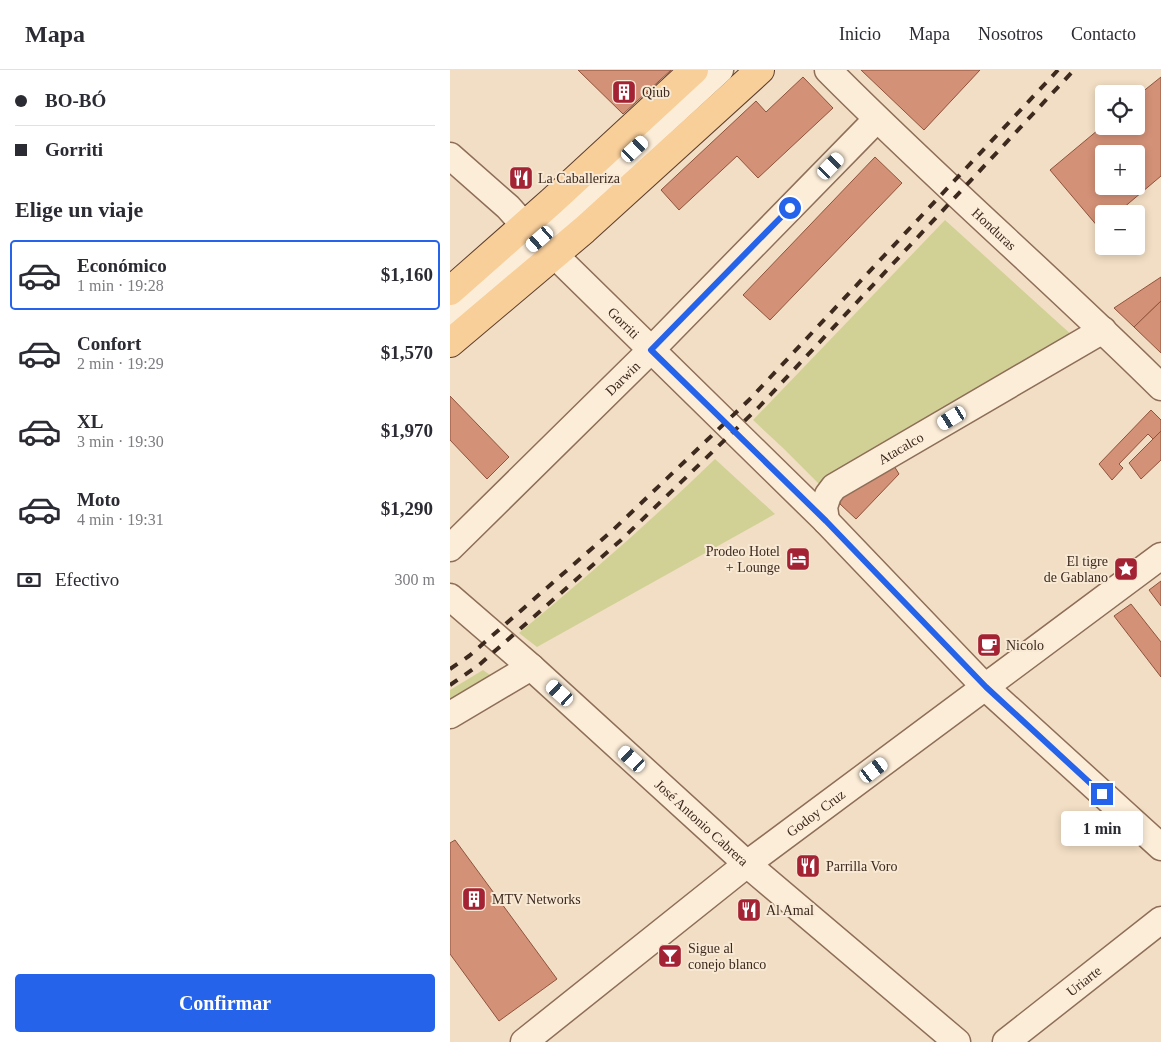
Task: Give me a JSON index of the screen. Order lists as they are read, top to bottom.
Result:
{
  "streets": {
    "street": [
      "Honduras",
      "Gorriti",
      "Darwin",
      "Atacalco",
      "Godoy Cruz",
      "José Antonio Cabrera",
      "Uriarte"
    ]
  },
  "crossings": [
    ["Honduras", "Darwin"],
    ["Honduras", "Atacalco"],
    ["Gorriti", "Darwin"],
    ["Gorriti", "Atacalco"],
    ["Gorriti", "Godoy Cruz"],
    ["Godoy Cruz", "José Antonio Cabrera"]
  ],
  "places": {
    "building": ["Qiub", "MTV Networks"],
    "restaurant": ["La Caballeriza", "Parrilla Voro", "Al Amal"],
    "hotel": ["Prodeo Hotel + Lounge"],
    "place": ["El tigre de Gablano"],
    "cafe": ["Nicolo"],
    "bar": ["Sigue al conejo blanco"]
  },
  "page": {
    "header": "Mapa",
    "nav": [
      "Inicio",
      "Mapa",
      "Nosotros",
      "Contacto"
    ],
    "banner": ["BO-BÓ", "Gorriti"],
    "map_buttons": ["+", "−"],
    "heading": "Elige un viaje",
    "list": [
      {
        "name": "Económico",
        "note": "1 min · 19:28",
        "value": "$1,160"
      },
      {
        "name": "Confort",
        "note": "2 min · 19:29",
        "value": "$1,570"
      },
      {
        "name": "XL",
        "note": "3 min · 19:30",
        "value": "$1,970"
      },
      {
        "name": "Moto",
        "note": "4 min · 19:31",
        "value": "$1,290"
      }
    ],
    "pay": ["Efectivo", "300 m"],
    "bubble": "1 min",
    "buttons": "Confirmar"
  }
}
